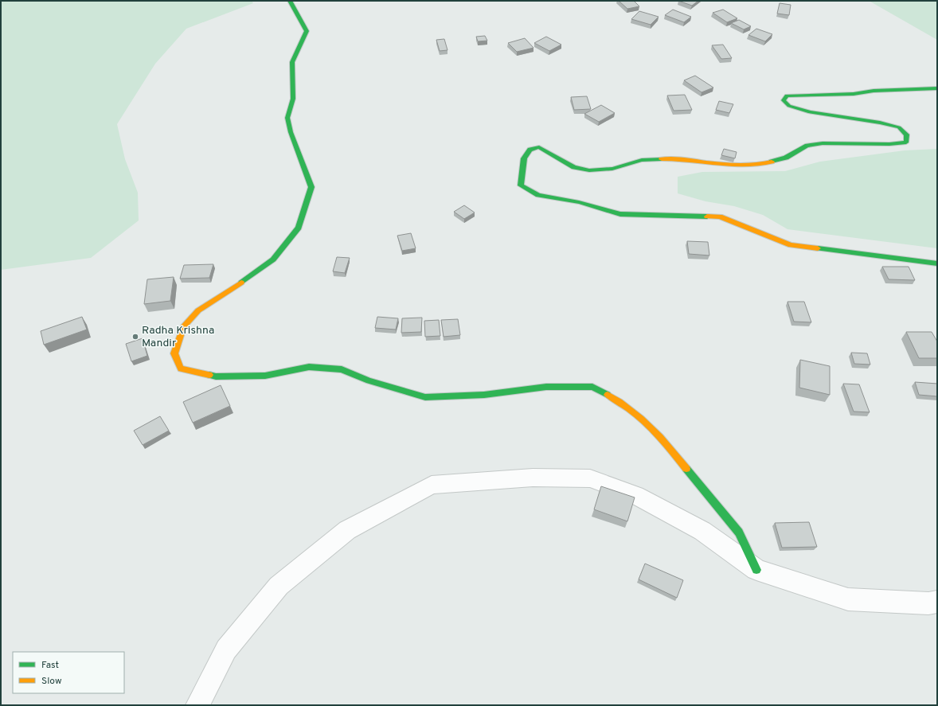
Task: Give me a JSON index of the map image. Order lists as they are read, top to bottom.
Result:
{
  "places": ["Radha Krishna Mandir"],
  "legend": ["Fast", "Slow"]
}
